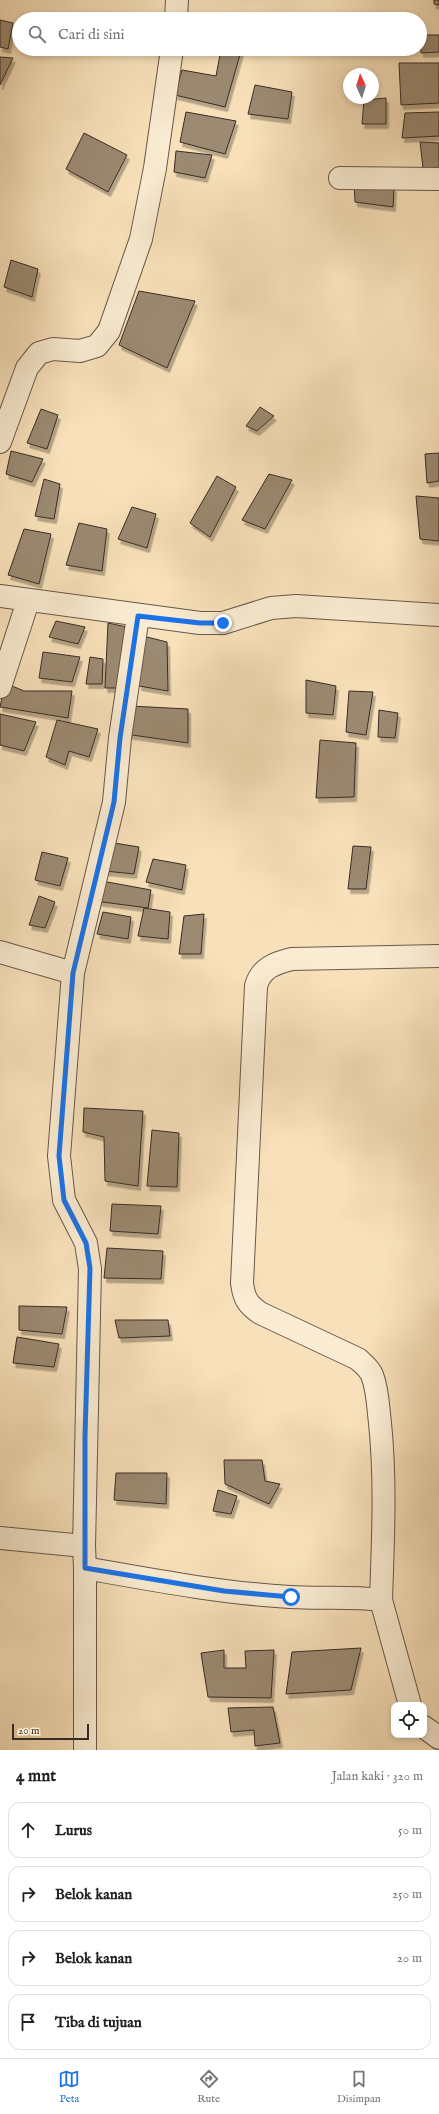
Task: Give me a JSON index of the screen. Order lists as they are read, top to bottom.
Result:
{
  "scale_bar": "20 m",
  "north": "top",
  "page": {
    "search": "Cari di sini",
    "scale": "20 m",
    "heading": ["4 mnt", "Jalan kaki · 320 m"],
    "list": [
      ["Lurus", "50 m"],
      ["Belok kanan", "250 m"],
      ["Belok kanan", "20 m"],
      "Tiba di tujuan"
    ],
    "nav": ["Peta", "Rute", "Disimpan"]
  }
}
